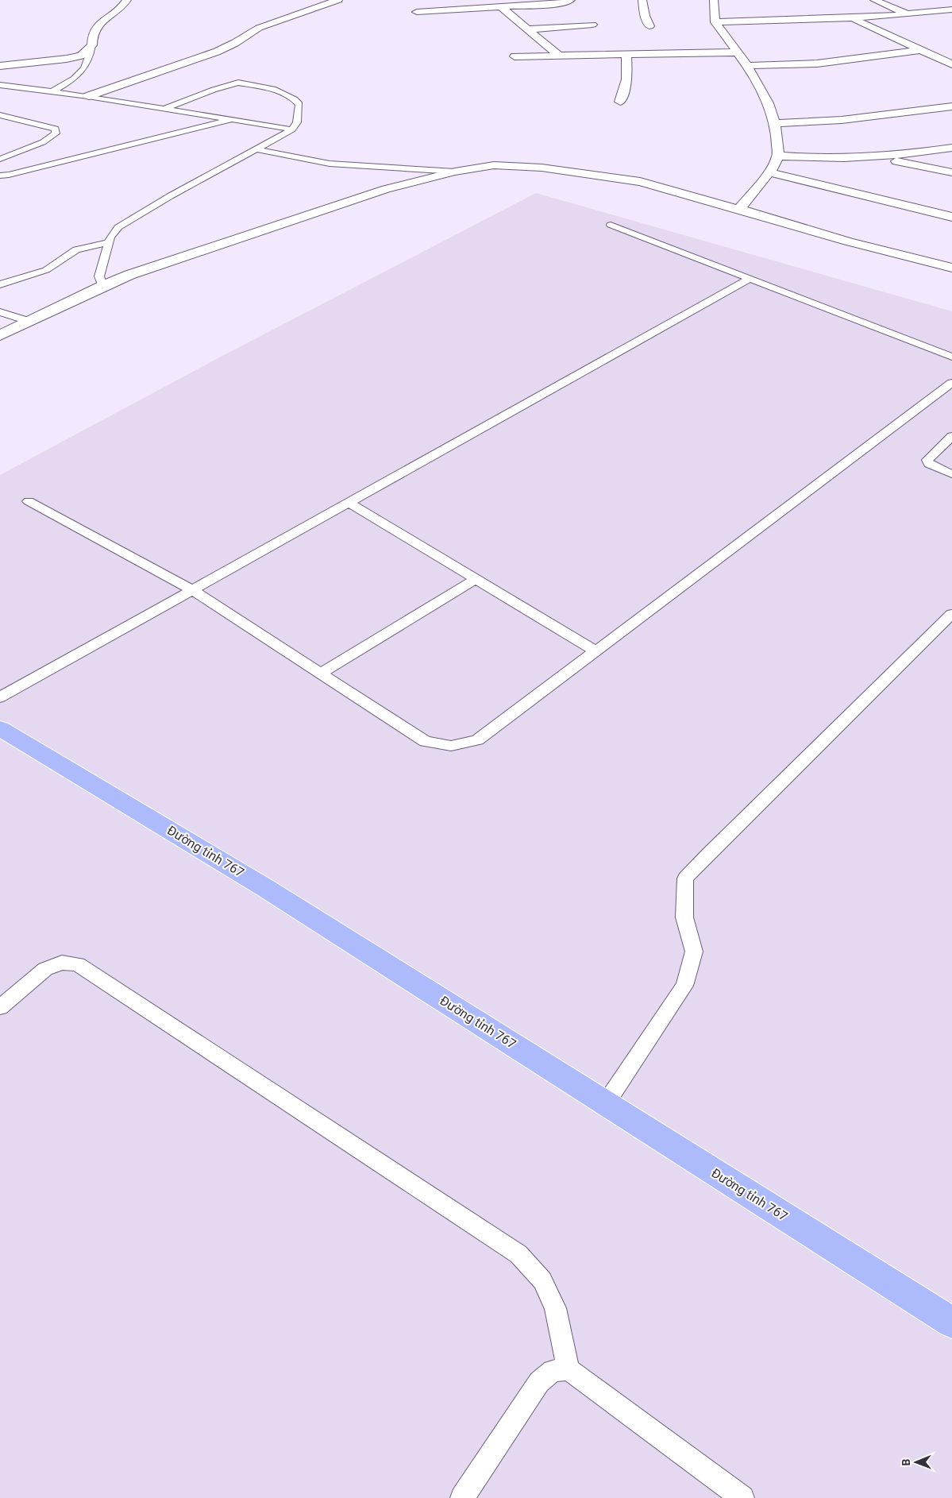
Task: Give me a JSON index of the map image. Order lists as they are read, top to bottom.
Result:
{
  "streets": {
    "main road": ["Đường tỉnh 767"]
  },
  "north": "left"
}
